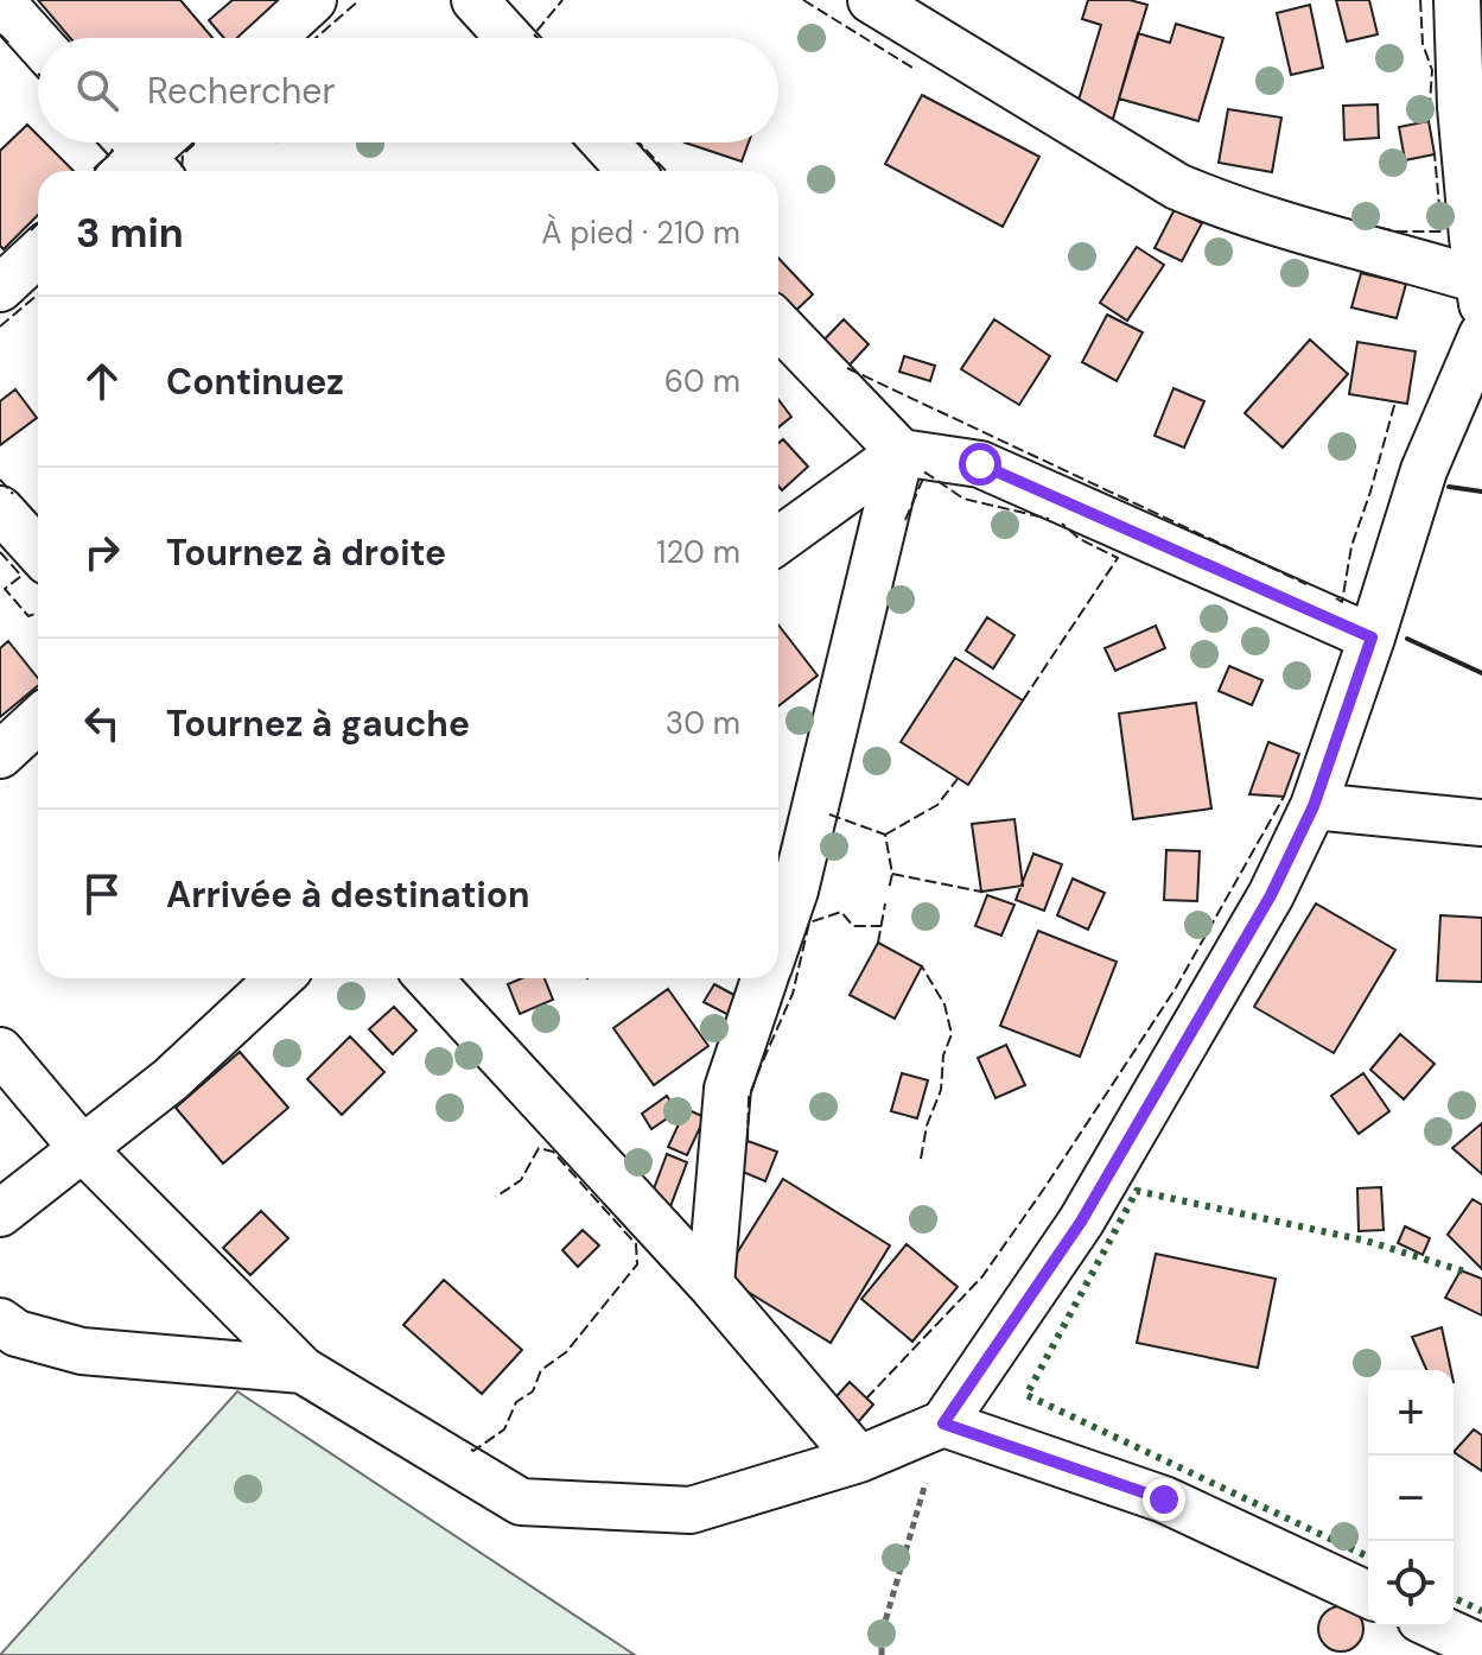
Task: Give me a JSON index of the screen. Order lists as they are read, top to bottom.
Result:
{
  "page": {
    "search": "Rechercher",
    "heading": ["3 min", "À pied · 210 m"],
    "list": [
      ["Continuez", "60 m"],
      ["Tournez à droite", "120 m"],
      ["Tournez à gauche", "30 m"],
      "Arrivée à destination"
    ],
    "map_buttons": ["+", "−"]
  }
}
